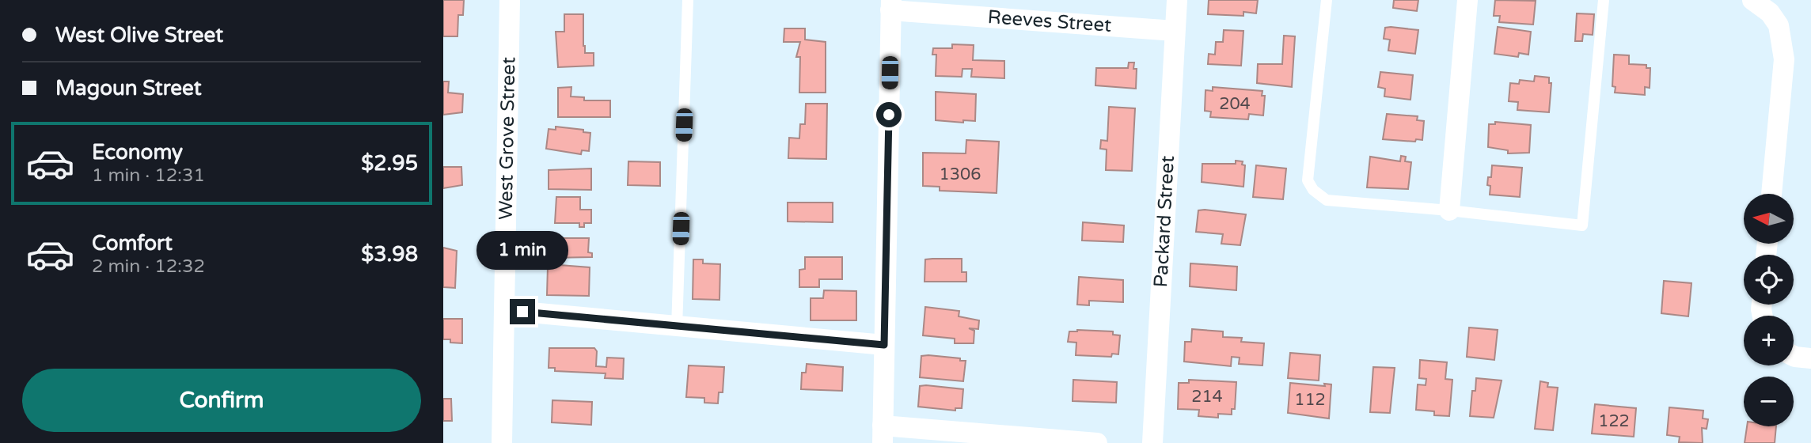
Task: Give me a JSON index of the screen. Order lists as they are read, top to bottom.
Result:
{
  "streets": {
    "street": ["Reeves Street", "West Grove Street", "Packard Street"]
  },
  "crossings": [
    ["Reeves Street", "Packard Street"]
  ],
  "house_numbers": [
    "204",
    "1306",
    "214",
    "112",
    "122"
  ],
  "north": "left",
  "page": {
    "banner": ["West Olive Street", "Magoun Street"],
    "list": [
      {
        "name": "Economy",
        "note": "1 min · 12:31",
        "value": "$2.95"
      },
      {
        "name": "Comfort",
        "note": "2 min · 12:32",
        "value": "$3.98"
      }
    ],
    "map_buttons": ["+", "−"],
    "bubble": "1 min",
    "buttons": "Confirm"
  }
}
